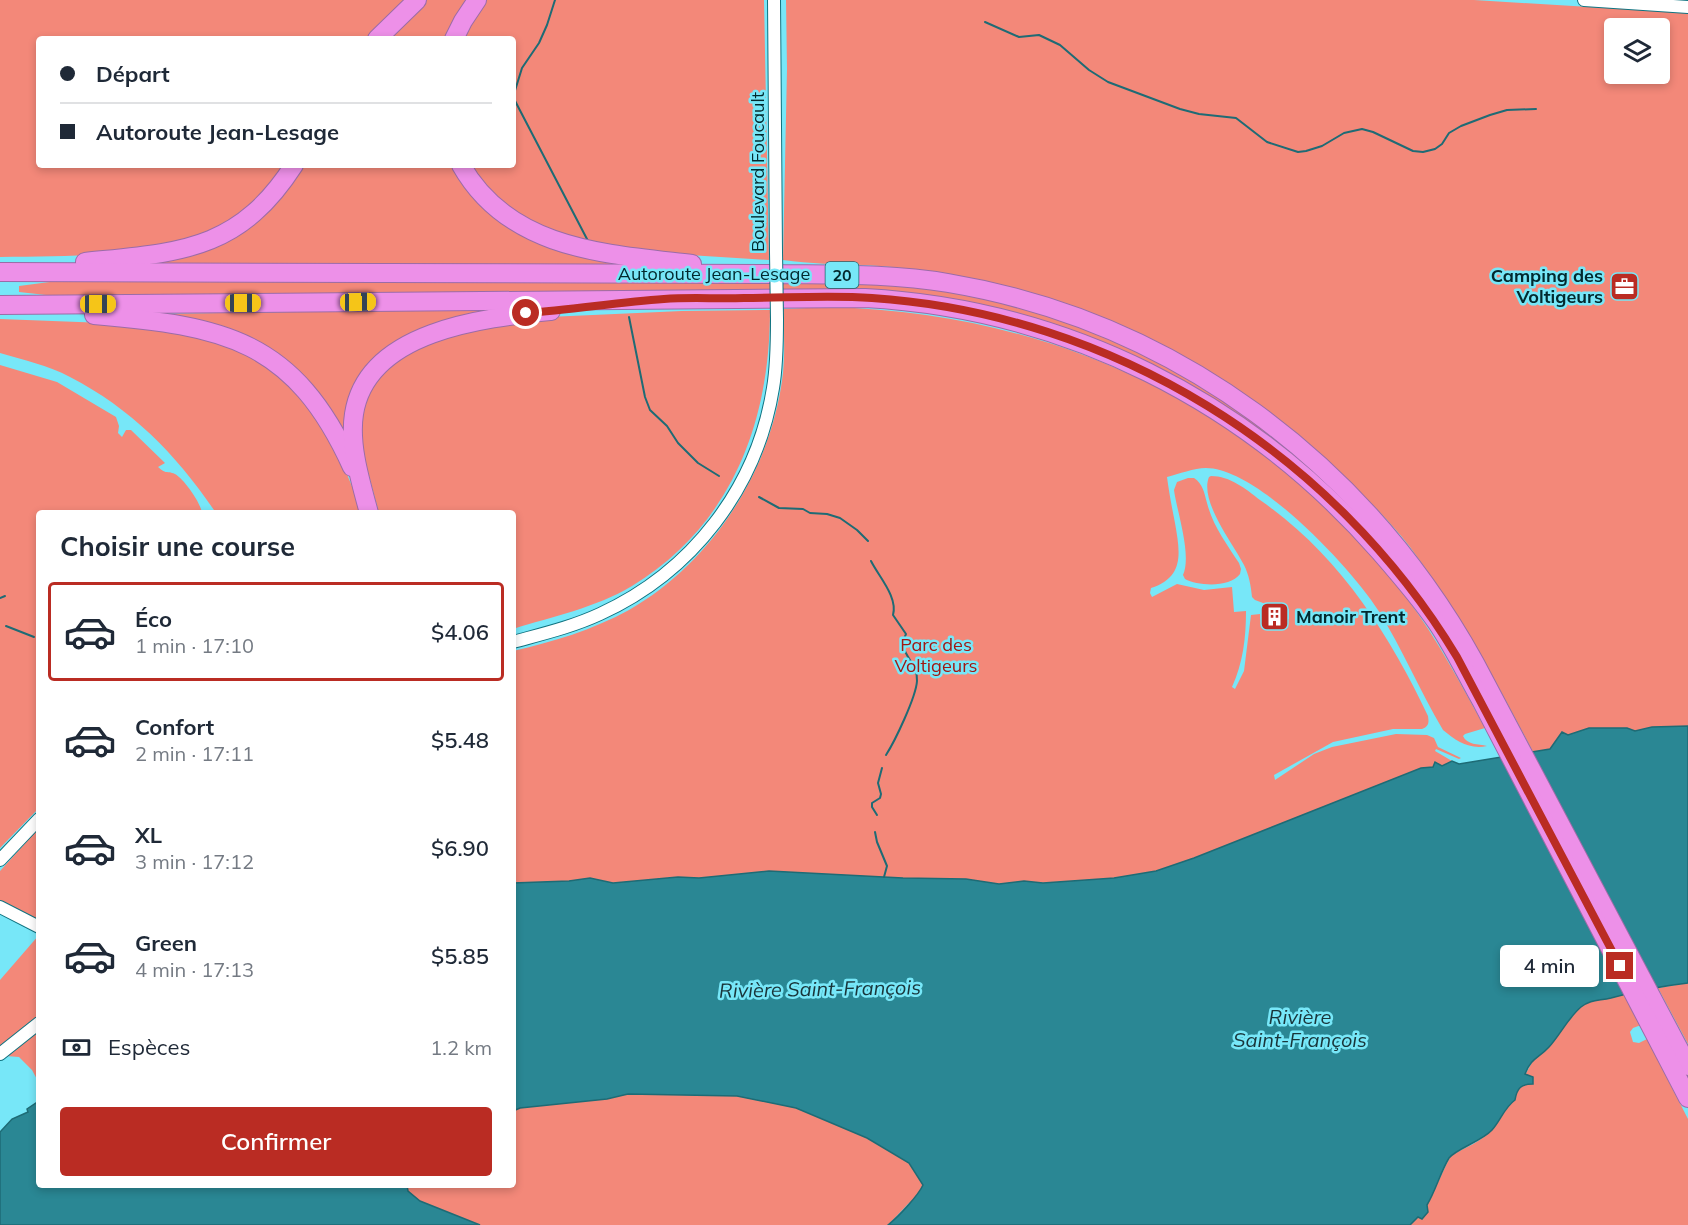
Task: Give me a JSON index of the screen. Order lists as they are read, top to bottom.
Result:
{
  "streets": {
    "highway": ["Autoroute Jean-Lesage", "20"],
    "street": ["Boulevard Foucault"]
  },
  "water": ["Rivière Saint-François"],
  "parks": ["Parc des Voltigeurs"],
  "places": {
    "office": ["Camping des Voltigeurs"],
    "building": ["Manoir Trent"]
  },
  "page": {
    "banner": ["Départ", "Autoroute Jean-Lesage"],
    "heading": "Choisir une course",
    "list": [
      {
        "name": "Éco",
        "note": "1 min · 17:10",
        "value": "$4.06"
      },
      {
        "name": "Confort",
        "note": "2 min · 17:11",
        "value": "$5.48"
      },
      {
        "name": "XL",
        "note": "3 min · 17:12",
        "value": "$6.90"
      },
      {
        "name": "Green",
        "note": "4 min · 17:13",
        "value": "$5.85"
      }
    ],
    "bubble": "4 min",
    "pay": ["Espèces", "1.2 km"],
    "buttons": "Confirmer"
  }
}
